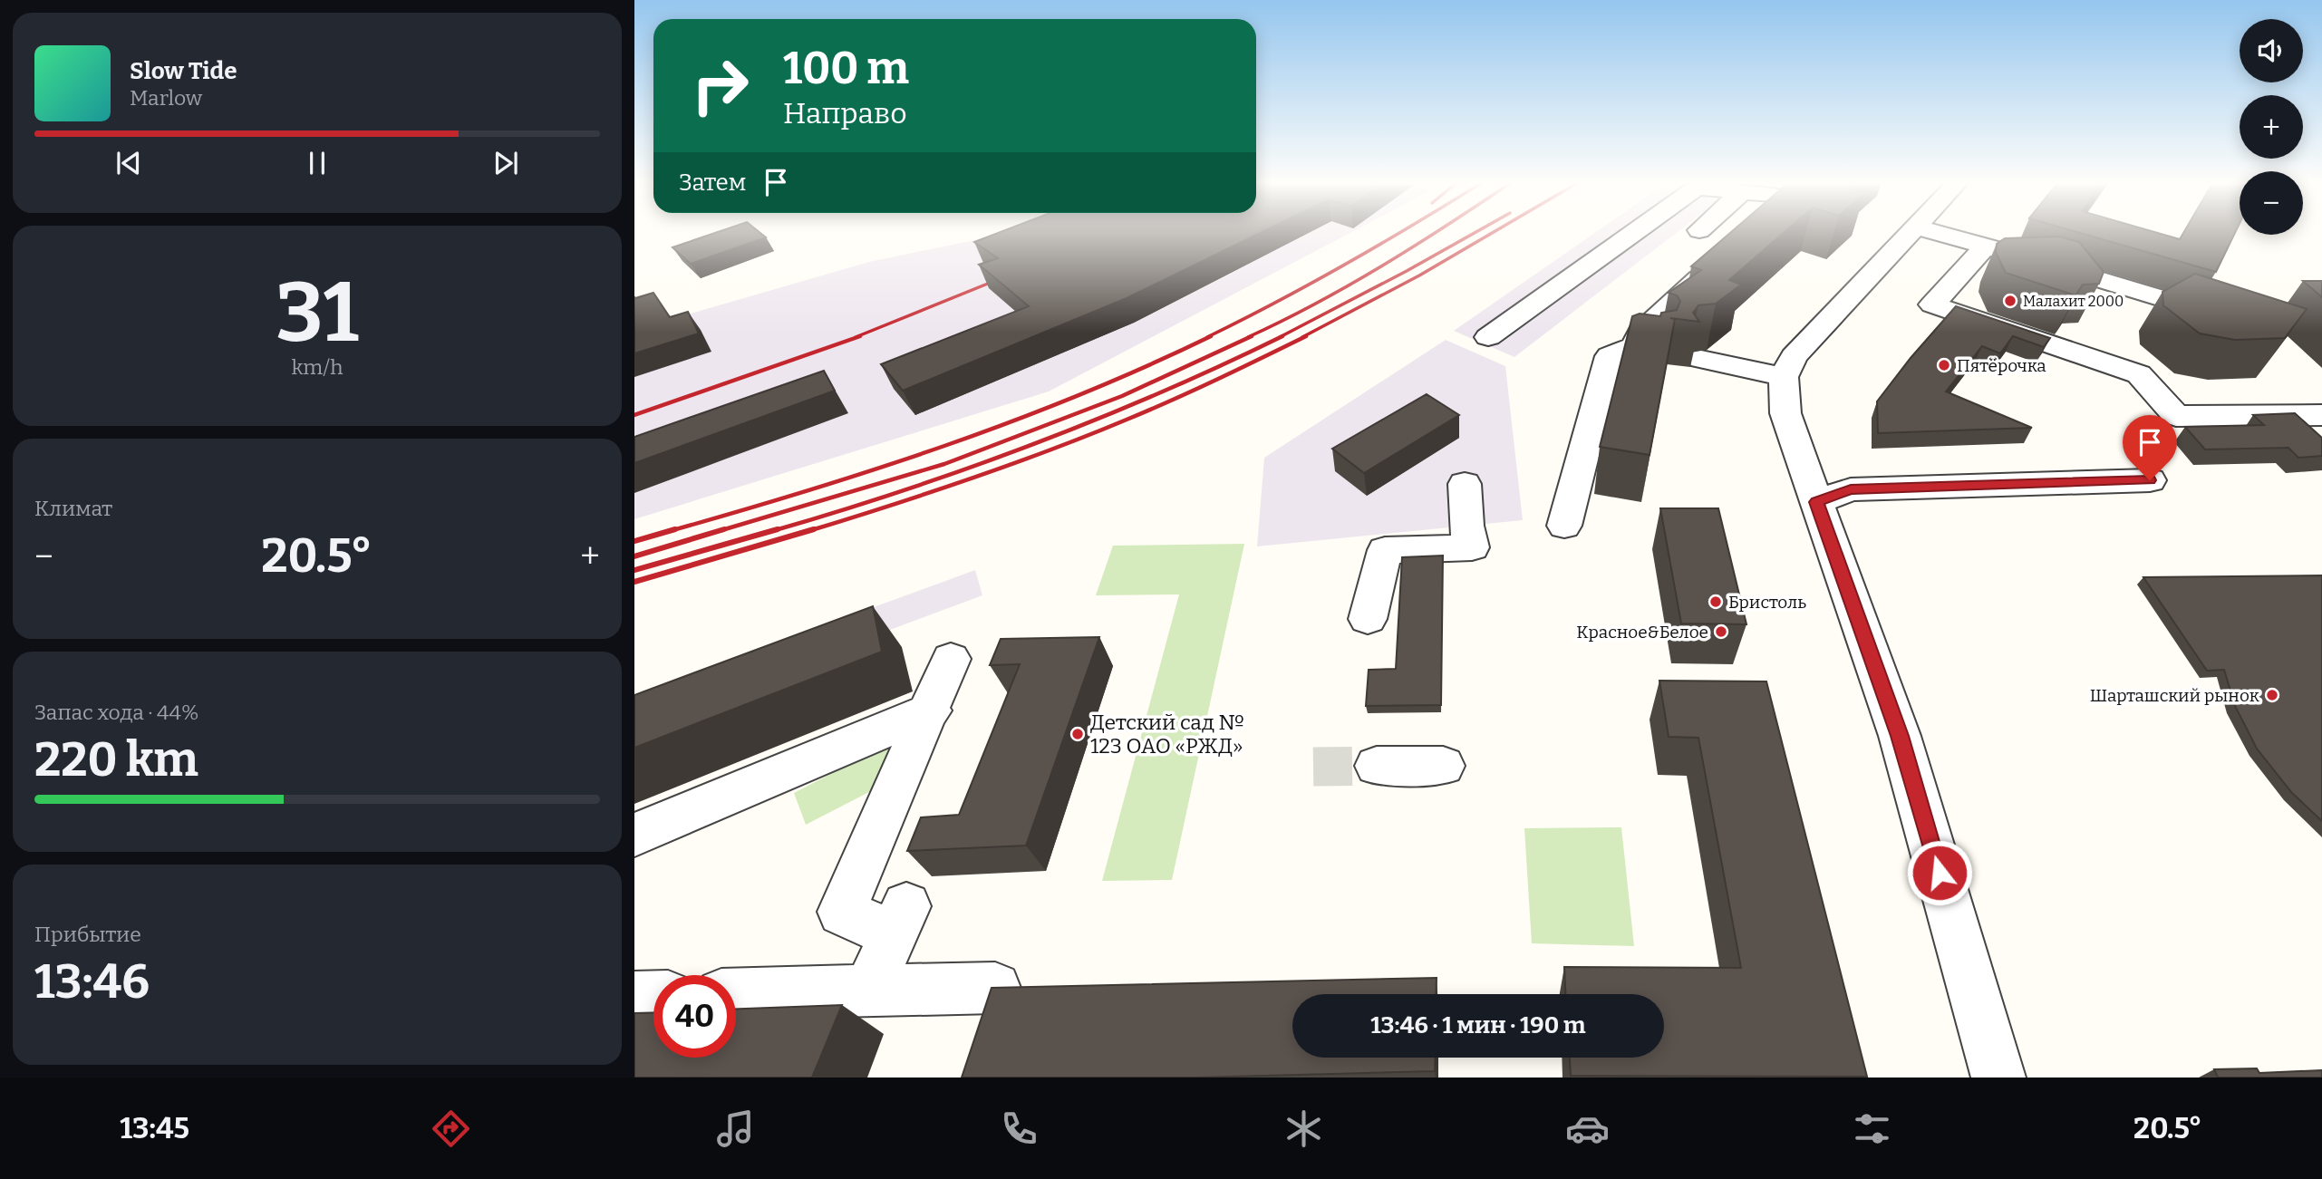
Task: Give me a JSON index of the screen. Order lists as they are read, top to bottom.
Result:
{
  "places": [
    "Малахит 2000",
    "Пятёрочка",
    "Бристоль",
    "Красное&Белое",
    "Шарташский рынок",
    "Детский сад № 123 ОАО «РЖД»"
  ],
  "page": {
    "map_buttons": ["+", "−"],
    "turn": ["100 m", "Направо"],
    "song": ["Slow Tide", "Marlow"],
    "then": "Затем",
    "tile": [
      ["31", "km/h"],
      "Климат",
      ["Запас хода · 44%", "220 km"],
      ["Прибытие", "13:46"]
    ],
    "heat": ["−", "20.5°", "+"],
    "limit": "40",
    "trip": "13:46 · 1 мин · 190 m",
    "tabs": ["13:45", "20.5°"]
  }
}
